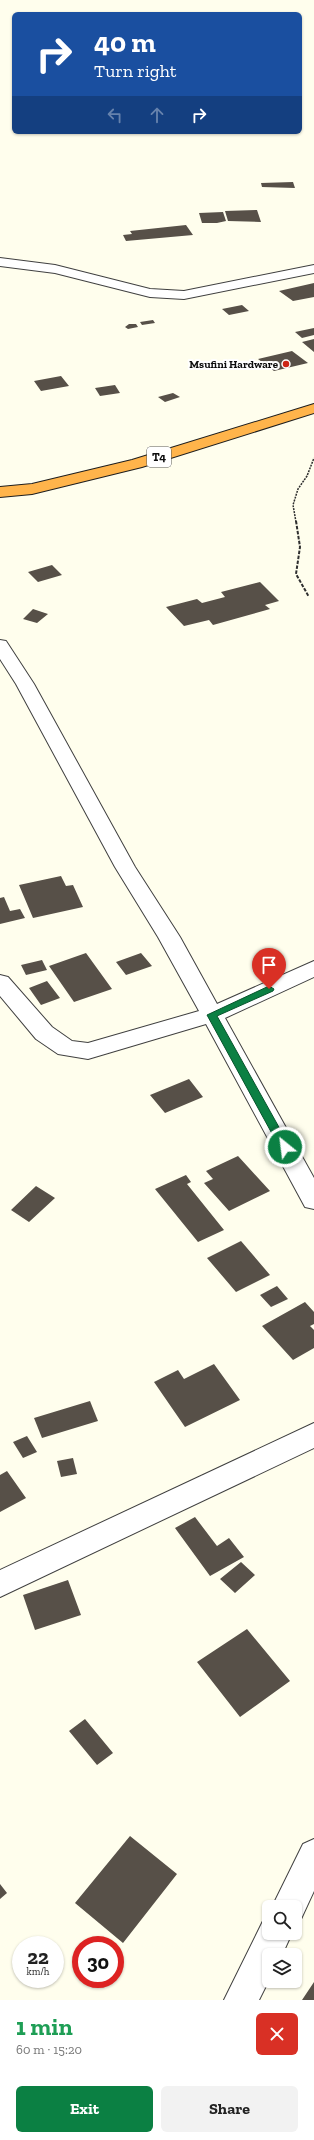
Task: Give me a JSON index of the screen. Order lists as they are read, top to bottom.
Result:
{
  "streets": {
    "highway": ["T4"]
  },
  "places": ["Msufini Hardware"],
  "page": {
    "turn": ["40 m", "Turn right"],
    "speed": "22 km/h",
    "limit": "30",
    "heading": ["1 min", "60 m · 15:20"],
    "buttons": ["Exit", "Share"]
  }
}
